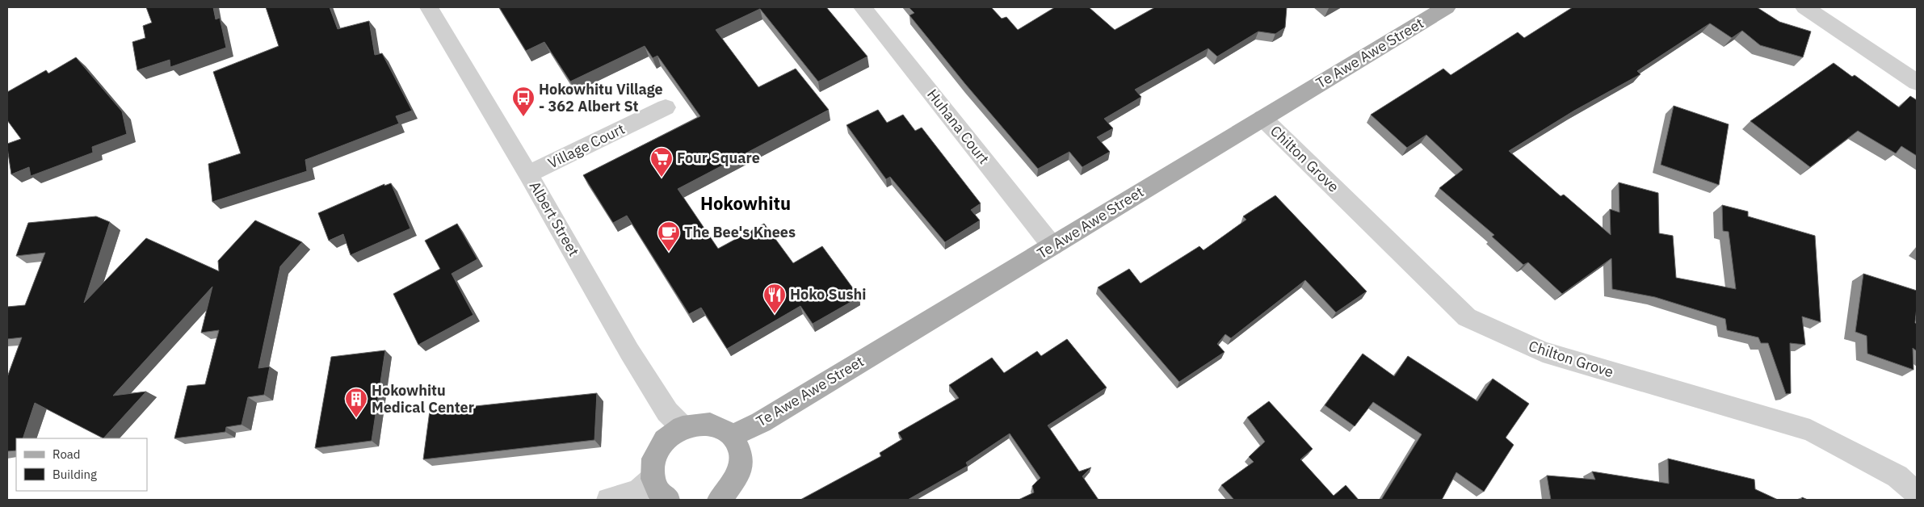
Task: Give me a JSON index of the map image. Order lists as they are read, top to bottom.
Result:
{
  "streets": {
    "main road": ["Te Awe Awe Street"],
    "street": [
      "Huhana Court",
      "Village Court",
      "Chilton Grove",
      "Albert Street"
    ]
  },
  "crossings": [
    ["Te Awe Awe Street", "Huhana Court"],
    ["Te Awe Awe Street", "Chilton Grove"],
    ["Village Court", "Albert Street"]
  ],
  "districts": ["Hokowhitu"],
  "places": {
    "bus stop": ["Hokowhitu Village - 362 Albert St"],
    "supermarket": ["Four Square"],
    "cafe": ["The Bee's Knees"],
    "restaurant": ["Hoko Sushi"],
    "building": ["Hokowhitu Medical Center"]
  },
  "legend": ["Road", "Building"]
}
